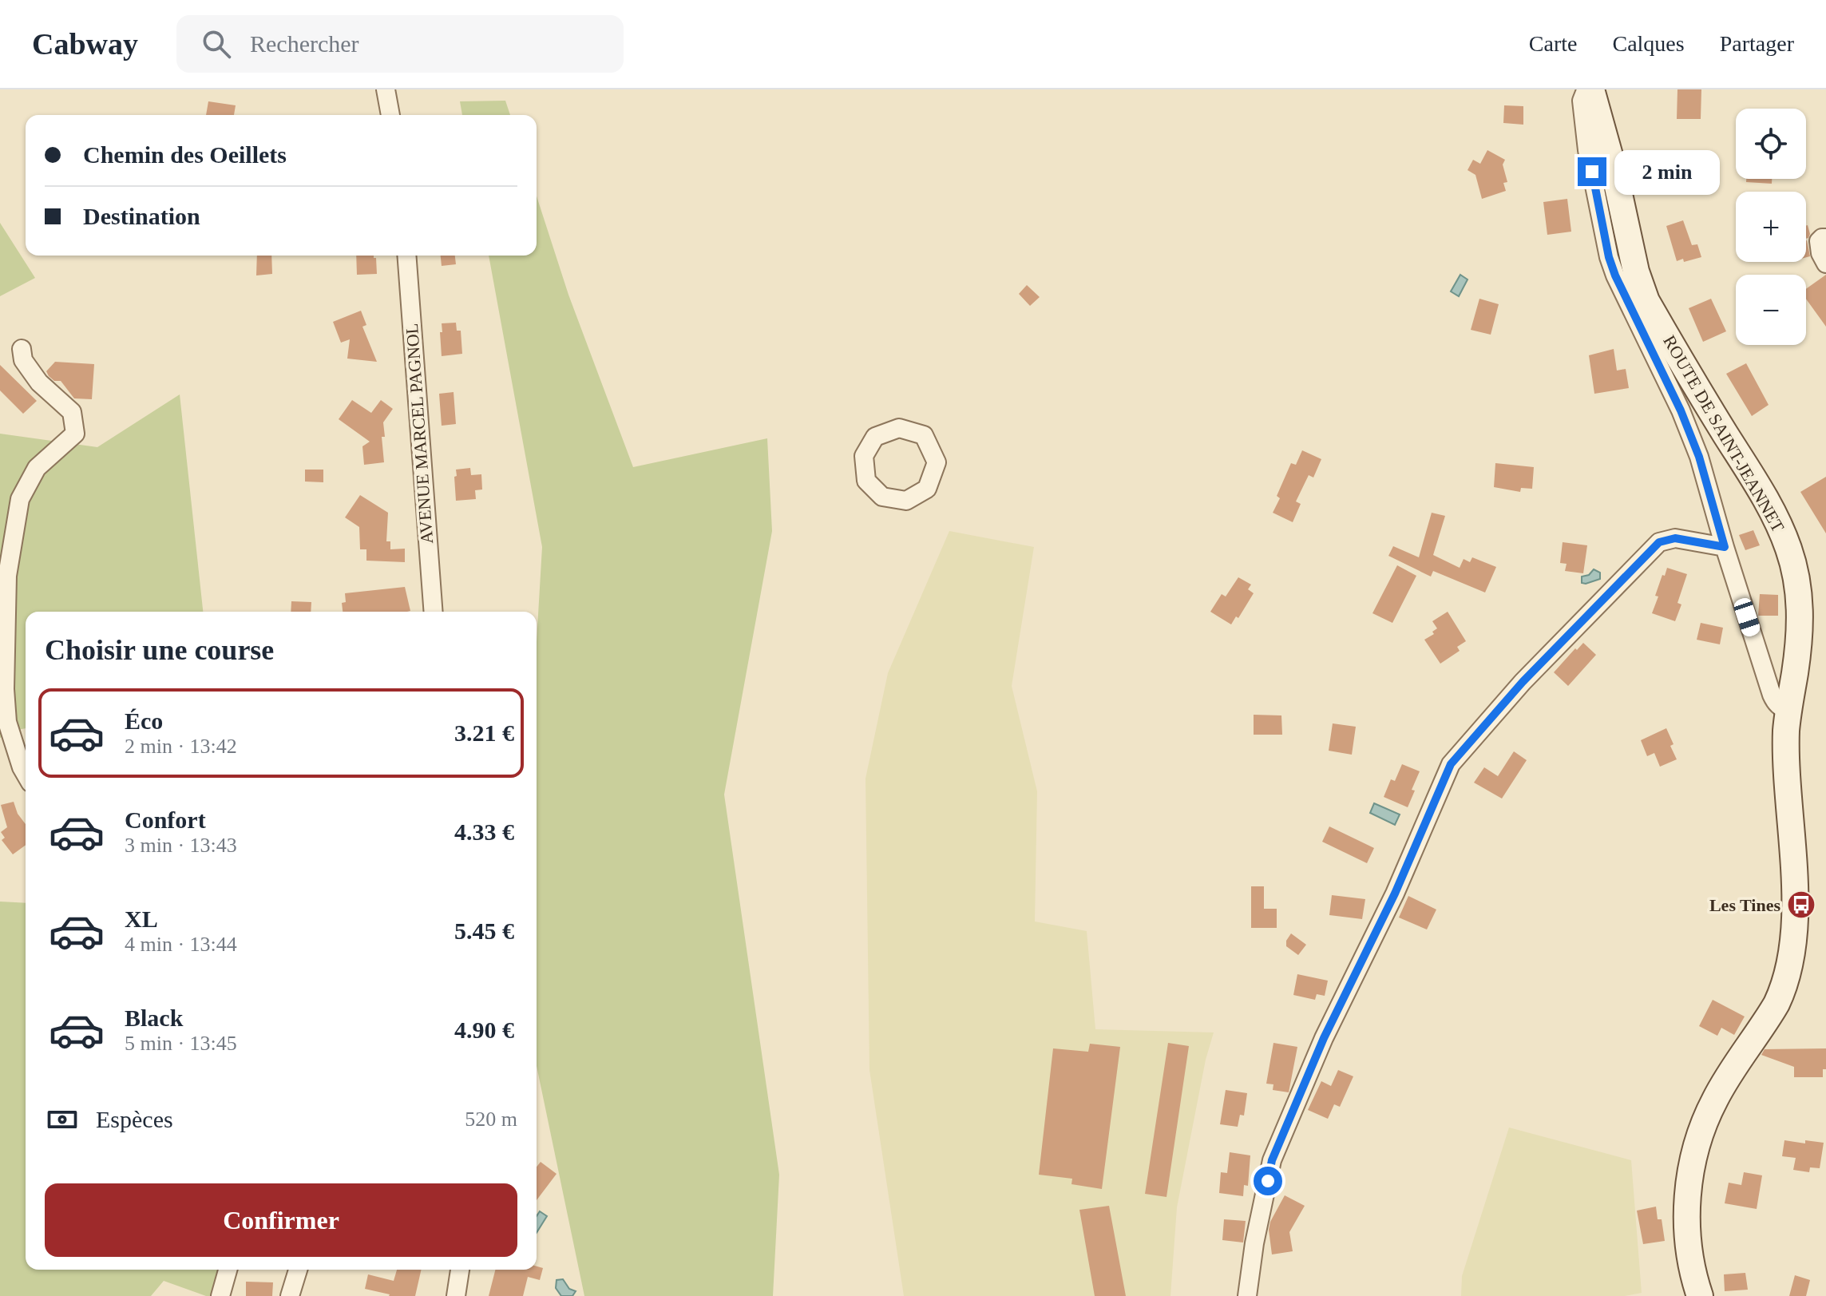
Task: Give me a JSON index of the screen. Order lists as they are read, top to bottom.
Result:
{
  "streets": {
    "main road": ["ROUTE DE SAINT-JEANNET"],
    "street": ["AVENUE MARCEL PAGNOL"]
  },
  "places": {
    "bus stop": ["Les Tines"]
  },
  "page": {
    "header": "Cabway",
    "search": "Rechercher",
    "nav": ["Carte", "Calques", "Partager"],
    "map_buttons": ["+", "−"],
    "banner": ["Chemin des Oeillets", "Destination"],
    "bubble": "2 min",
    "heading": "Choisir une course",
    "list": [
      {
        "name": "Éco",
        "note": "2 min · 13:42",
        "value": "3.21 €"
      },
      {
        "name": "Confort",
        "note": "3 min · 13:43",
        "value": "4.33 €"
      },
      {
        "name": "XL",
        "note": "4 min · 13:44",
        "value": "5.45 €"
      },
      {
        "name": "Black",
        "note": "5 min · 13:45",
        "value": "4.90 €"
      }
    ],
    "pay": ["Espèces", "520 m"],
    "buttons": "Confirmer"
  }
}
